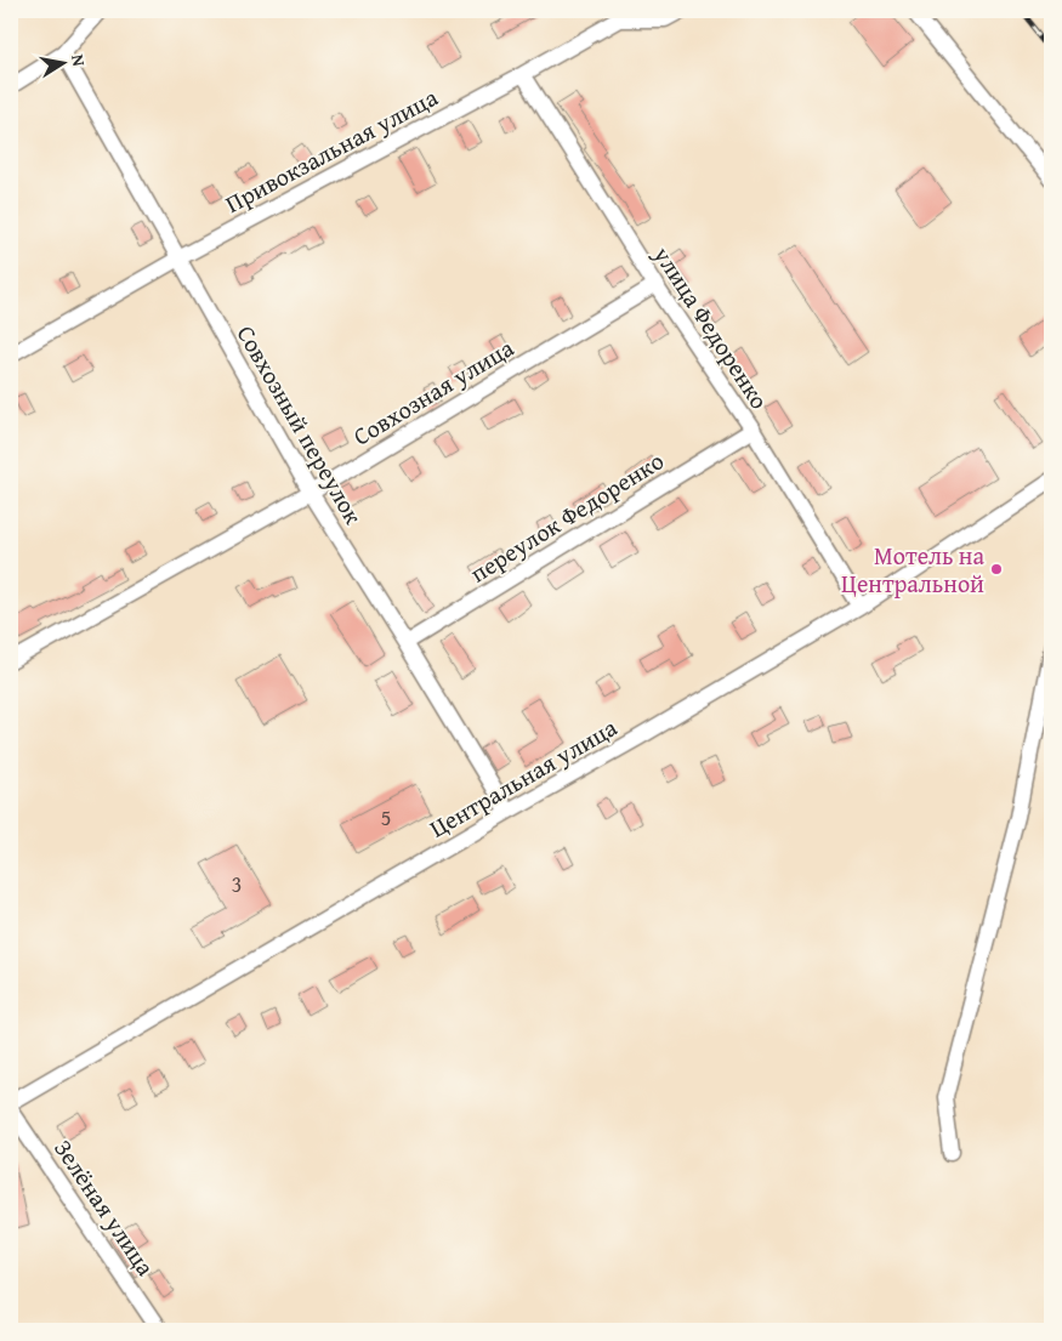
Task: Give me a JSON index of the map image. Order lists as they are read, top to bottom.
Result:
{
  "streets": {
    "street": [
      "Привокзальная улица",
      "улица Федоренко",
      "Совхозная улица",
      "Совхозный переулок",
      "переулок Федоренко",
      "Центральная улица",
      "Зелёная улица"
    ]
  },
  "crossings": [
    ["Привокзальная улица", "улица Федоренко"],
    ["Привокзальная улица", "Совхозный переулок"],
    ["улица Федоренко", "Совхозная улица"],
    ["улица Федоренко", "переулок Федоренко"],
    ["улица Федоренко", "Центральная улица"],
    ["Совхозная улица", "Совхозный переулок"],
    ["Совхозный переулок", "переулок Федоренко"],
    ["Совхозный переулок", "Центральная улица"]
  ],
  "places": ["Мотель на Центральной"],
  "house_numbers": ["5", "3"],
  "north": "right"
}
